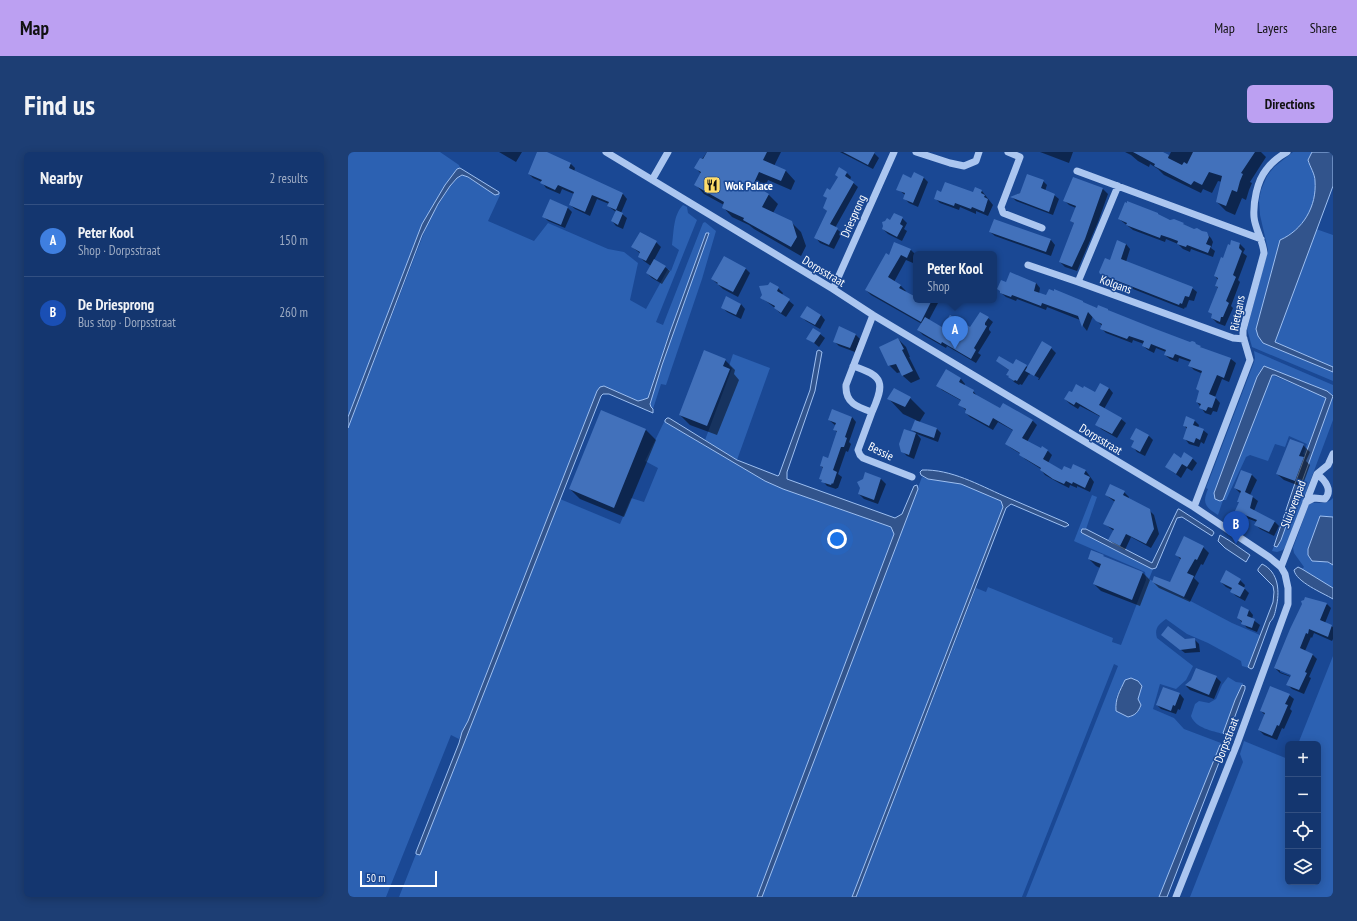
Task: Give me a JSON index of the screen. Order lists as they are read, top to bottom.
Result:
{
  "streets": {
    "street": [
      "Driesprong",
      "Dorpsstraat",
      "Kolgans",
      "Rietgans",
      "Bessie",
      "Sluisvenpad"
    ]
  },
  "crossings": [
    ["Driesprong", "Dorpsstraat"],
    ["Dorpsstraat", "Rietgans"],
    ["Dorpsstraat", "Sluisvenpad"],
    ["Kolgans", "Rietgans"]
  ],
  "places": {
    "restaurant": ["Wok Palace"]
  },
  "scale_bar": "50 m",
  "page": {
    "header": "Map",
    "nav": ["Map", "Layers", "Share"],
    "buttons": "Directions",
    "title": "Find us",
    "heading": ["Nearby", "2 results"],
    "list": [
      {
        "mark": "A",
        "name": "Peter Kool",
        "note": "Shop · Dorpsstraat",
        "value": "150 m"
      },
      {
        "mark": "B",
        "name": "De Driesprong",
        "note": "Bus stop · Dorpsstraat",
        "value": "260 m"
      }
    ],
    "popup": ["Peter Kool", "Shop"],
    "pins": ["A", "B"],
    "map_buttons": ["+", "−"],
    "scale": "50 m"
  }
}
